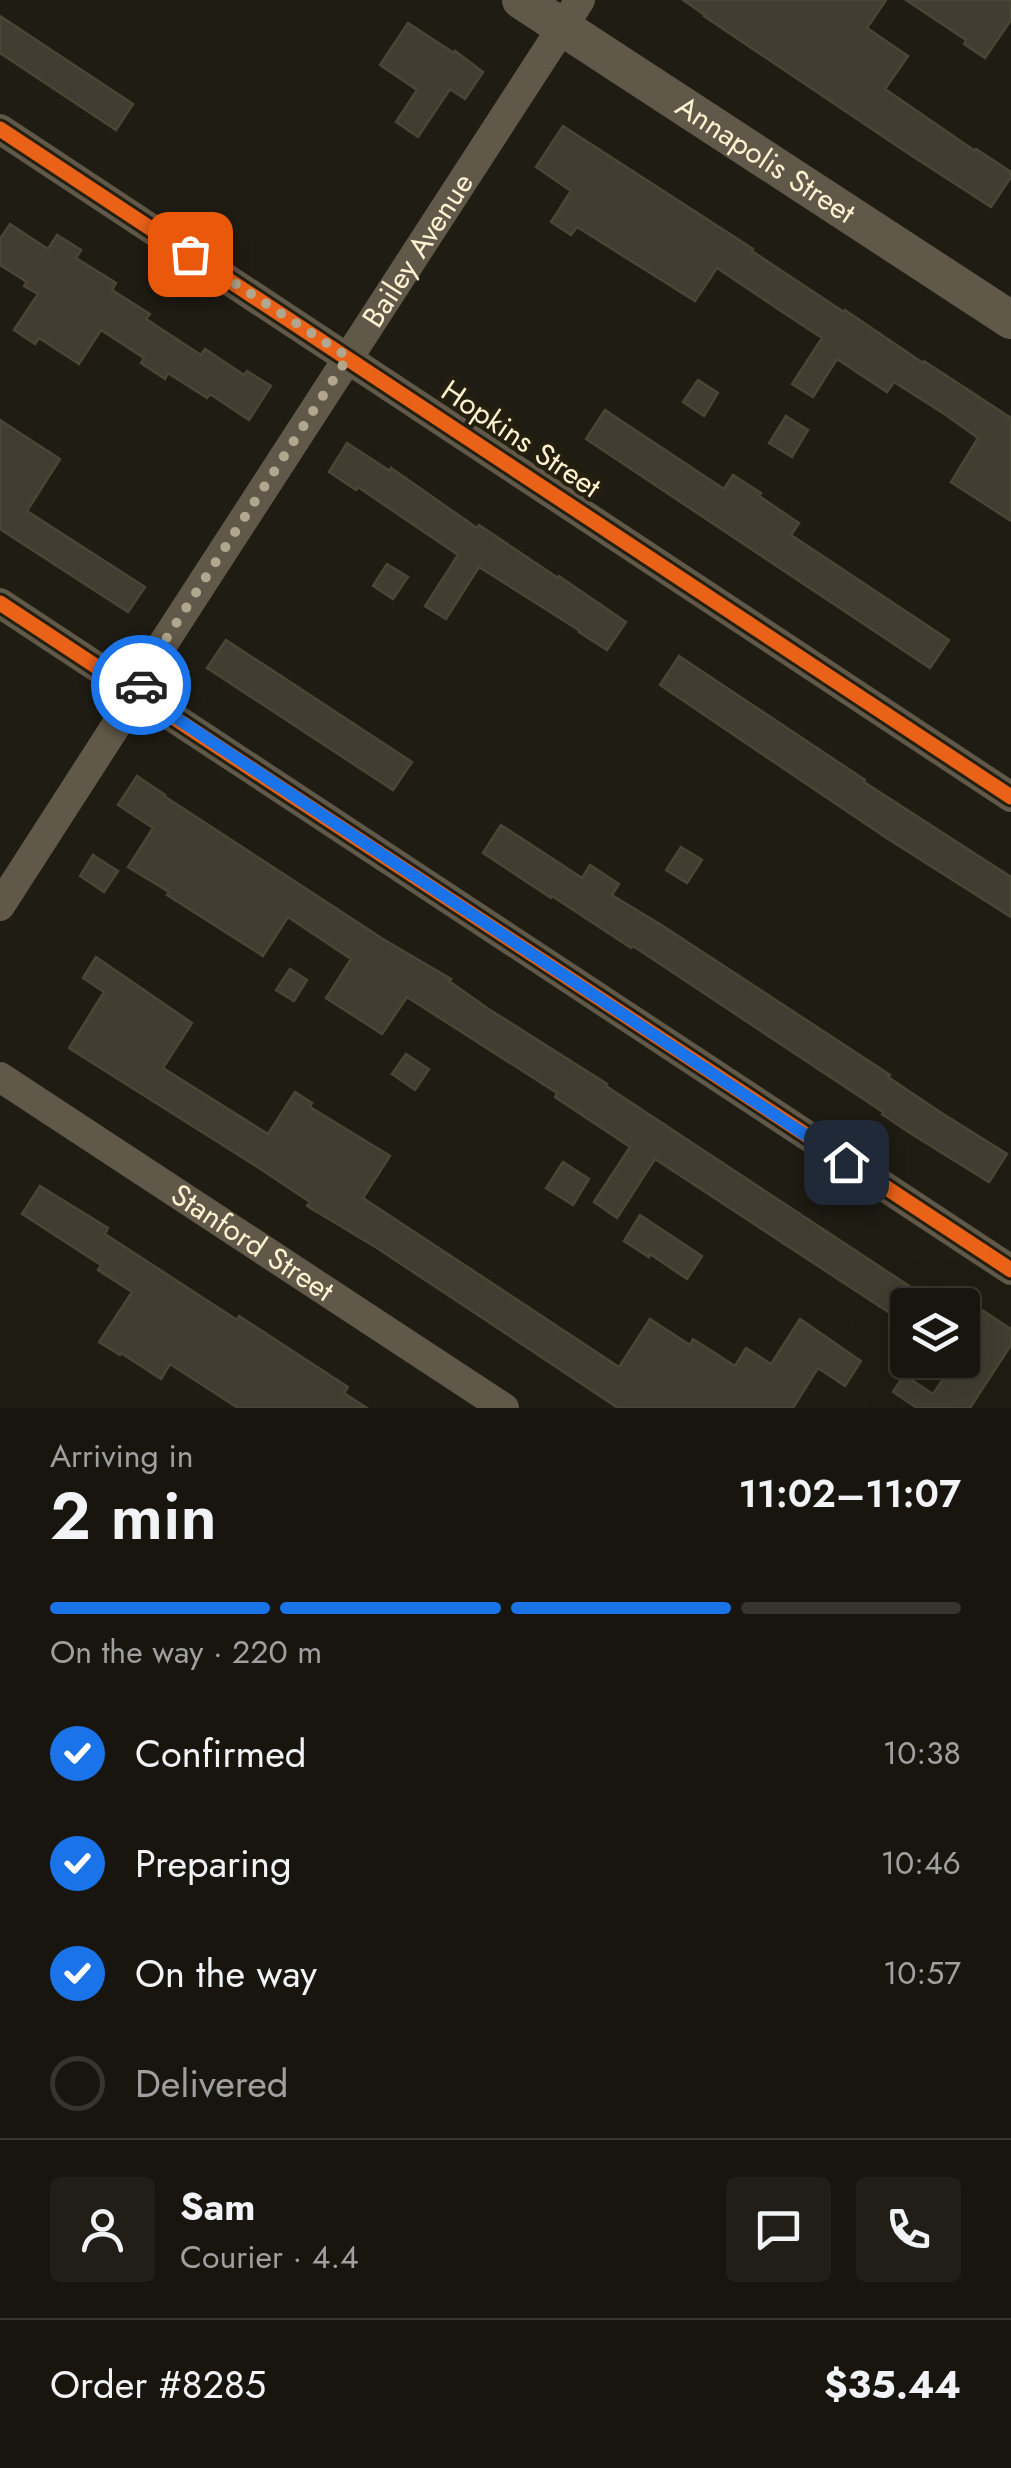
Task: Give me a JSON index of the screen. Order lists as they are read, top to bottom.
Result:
{
  "streets": {
    "street": [
      "Annapolis Street",
      "Bailey Avenue",
      "Hopkins Street",
      "Stanford Street"
    ]
  },
  "crossings": [
    ["Annapolis Street", "Bailey Avenue"],
    ["Bailey Avenue", "Hopkins Street"]
  ],
  "page": {
    "heading": ["2 min", "Arriving in", "11:02–11:07"],
    "panel": [
      "Sam",
      "Courier · 4.4",
      "Order #8285",
      "$35.44"
    ],
    "bar": "On the way · 220 m",
    "list": [
      ["Confirmed", "10:38"],
      ["Preparing", "10:46"],
      ["On the way", "10:57"],
      "Delivered"
    ]
  }
}
